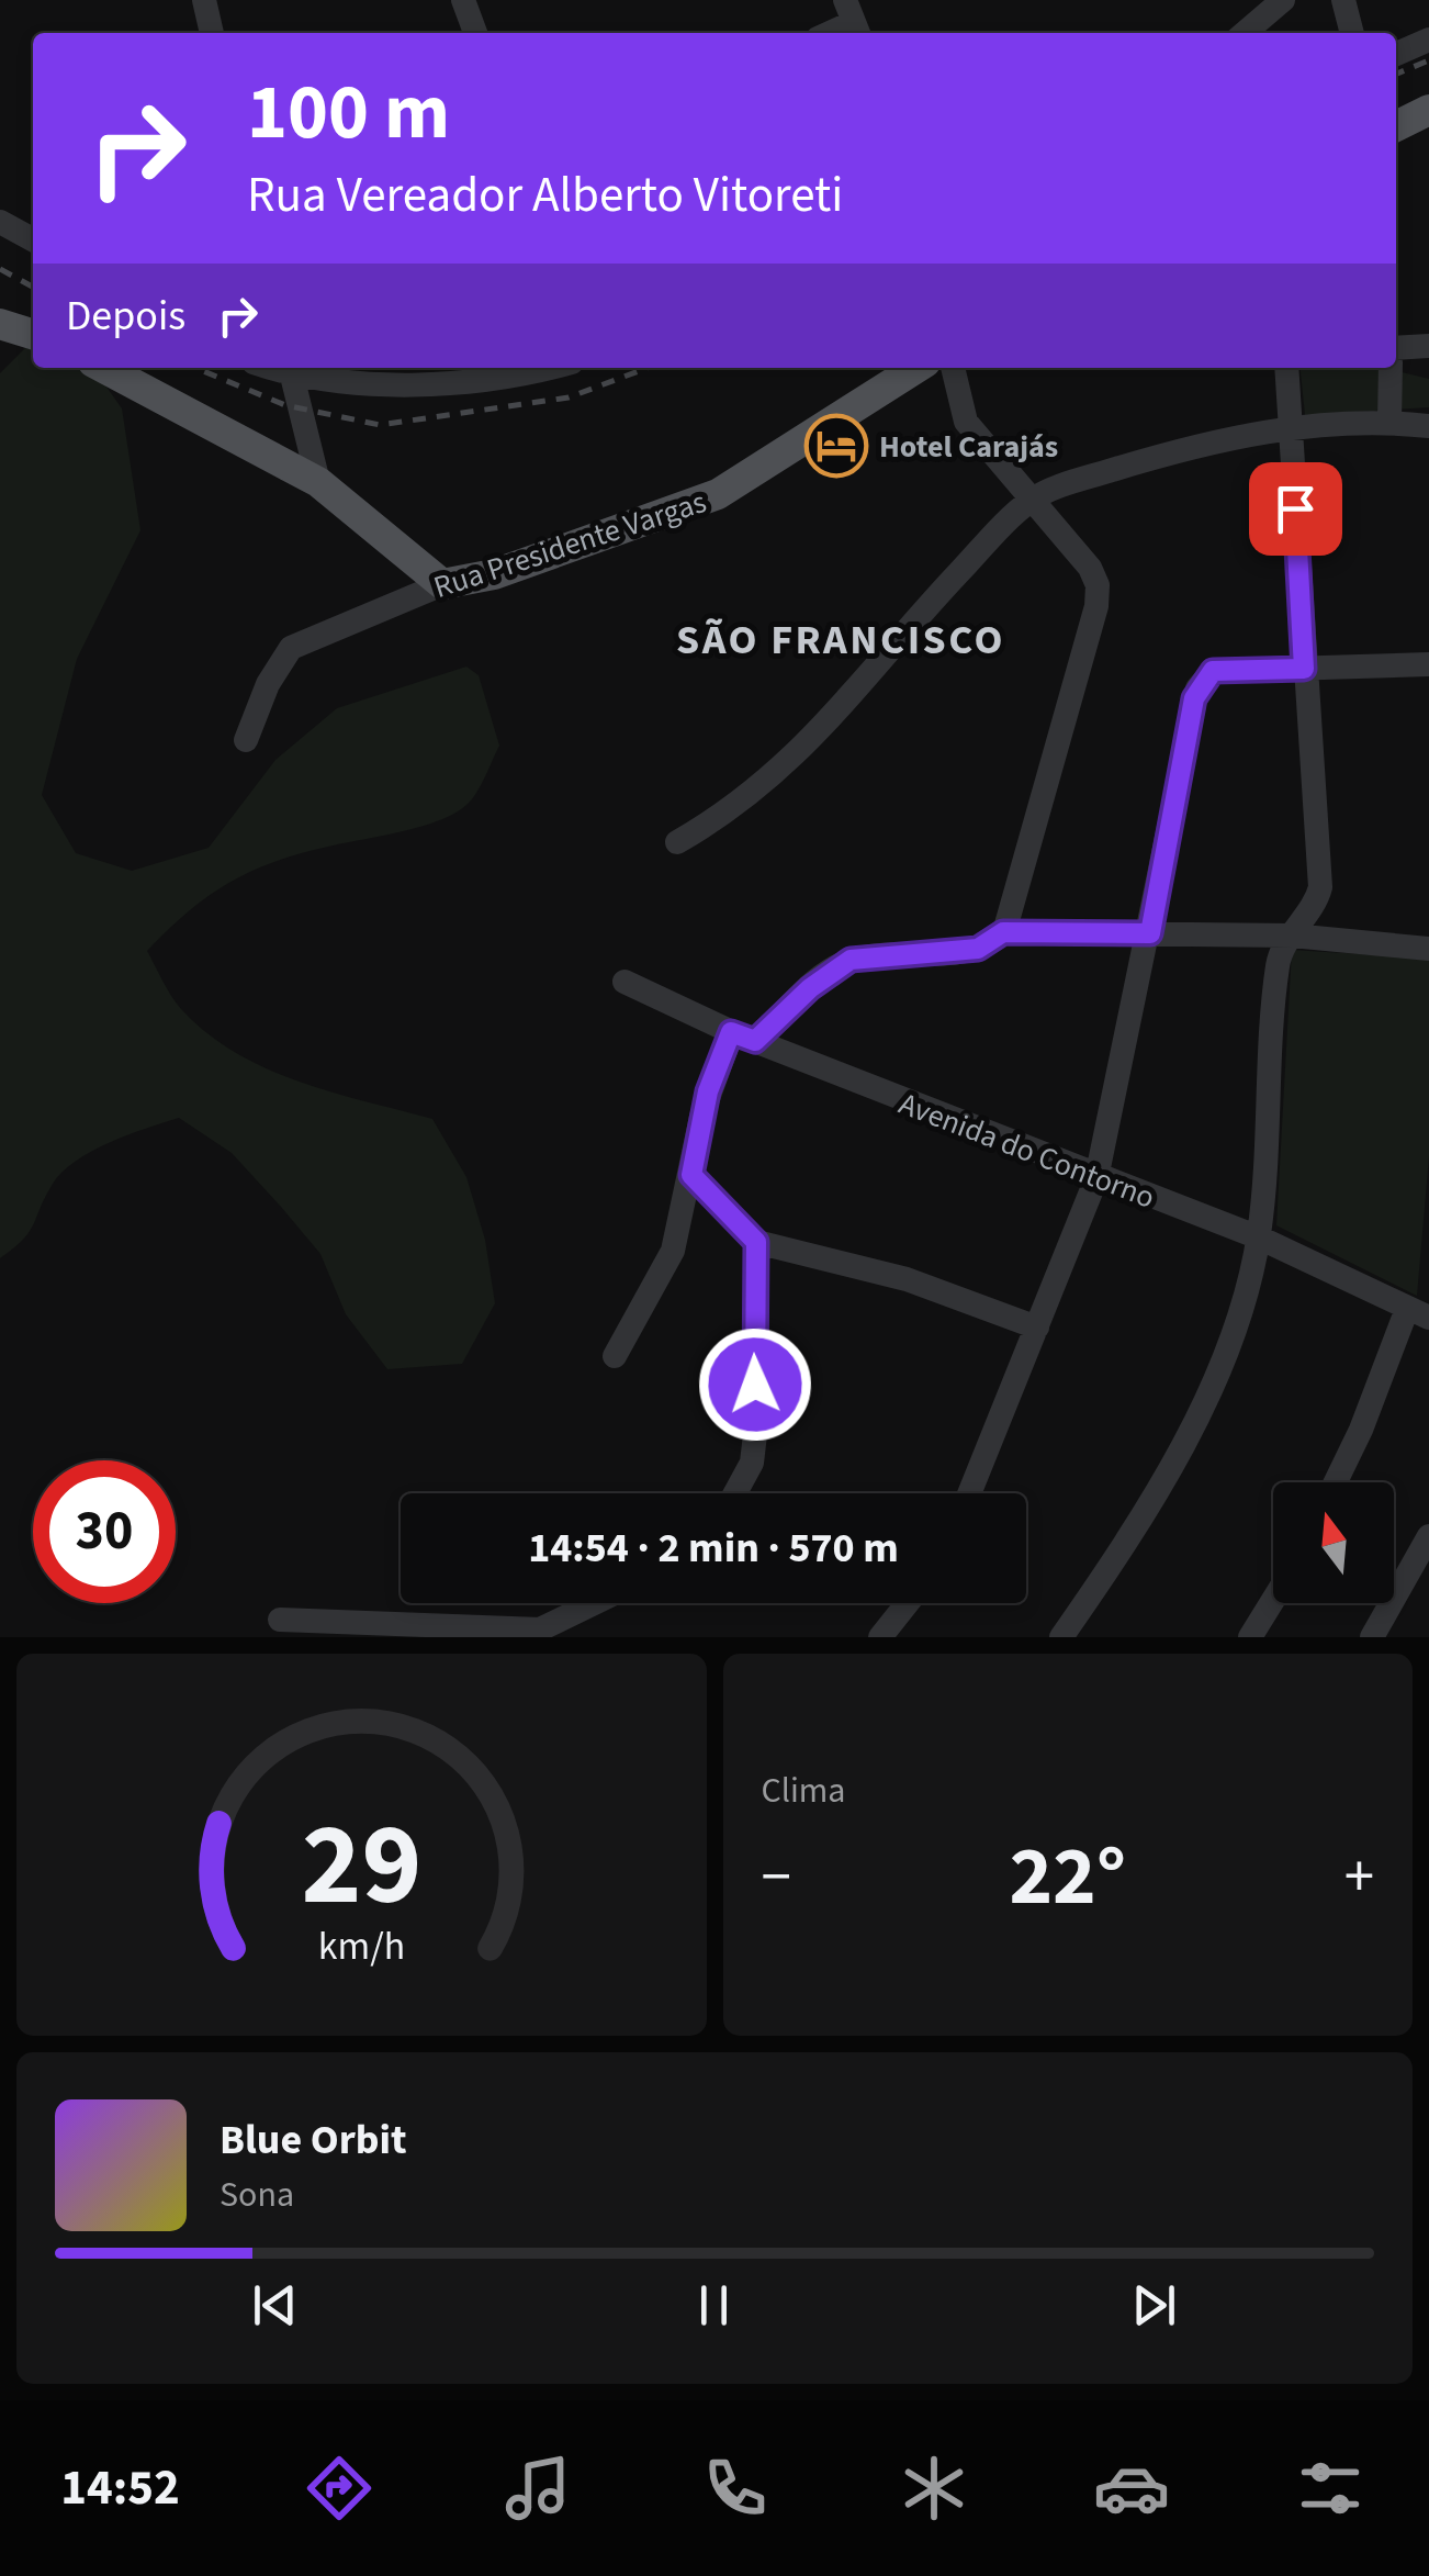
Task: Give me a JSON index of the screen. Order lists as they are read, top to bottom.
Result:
{
  "streets": {
    "main road": ["Rua Presidente Vargas"],
    "street": ["Avenida do Contorno"]
  },
  "districts": ["SÃO FRANCISCO"],
  "places": {
    "hotel": ["Hotel Carajás"]
  },
  "north": "top",
  "page": {
    "turn": ["100 m", "Rua Vereador Alberto Vitoreti"],
    "then": "Depois",
    "limit": "30",
    "trip": "14:54 · 2 min · 570 m",
    "tile": "Clima",
    "heat": ["−", "22°", "+"],
    "song": ["Blue Orbit", "Sona"],
    "tabs": "14:52",
    "gauge": ["29", "km/h"]
  }
}
